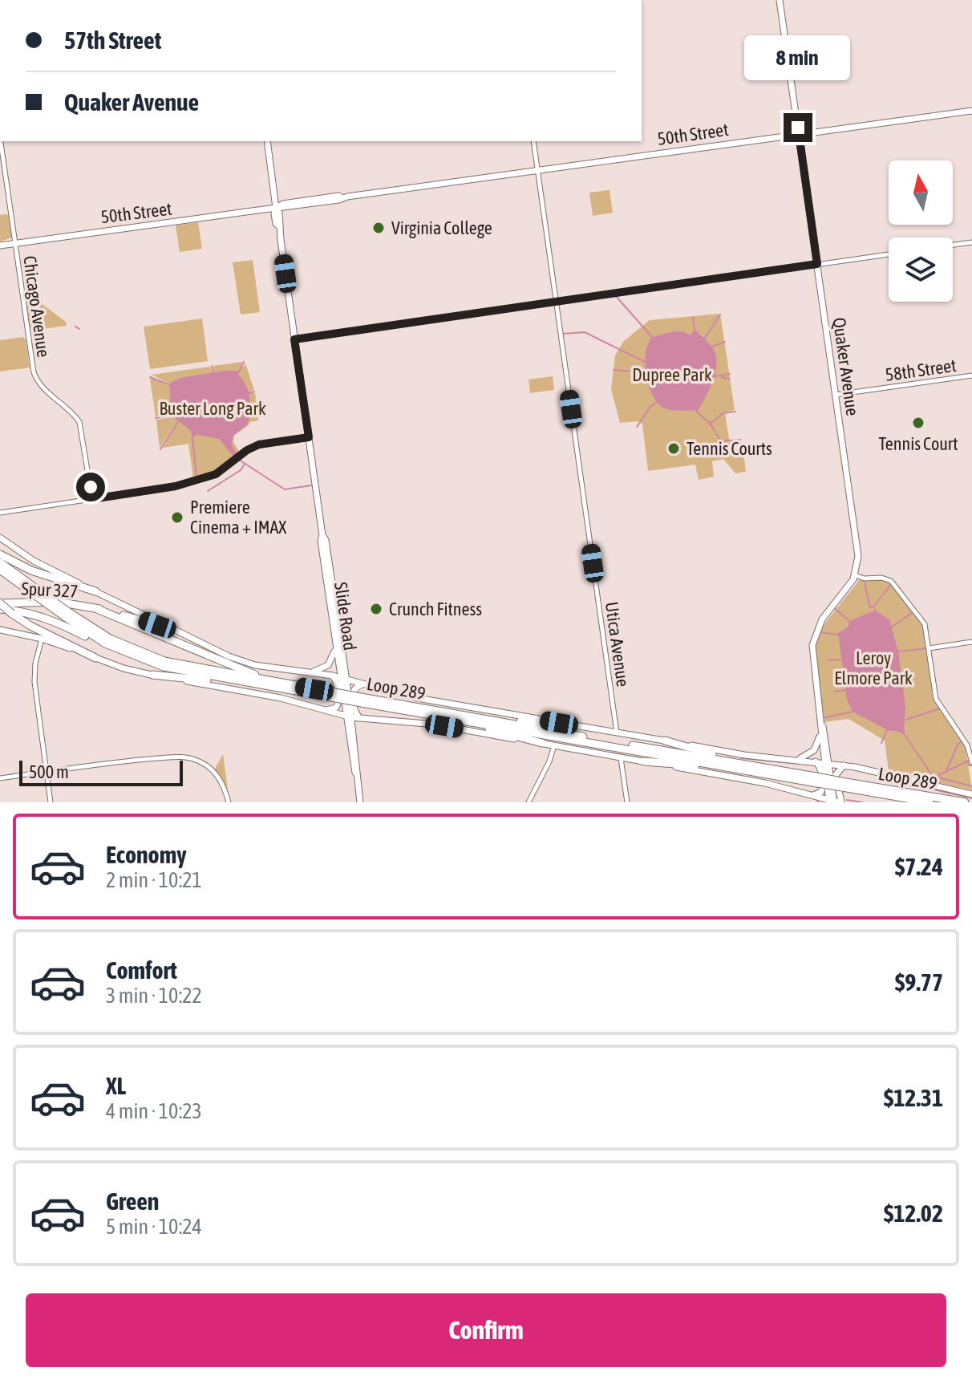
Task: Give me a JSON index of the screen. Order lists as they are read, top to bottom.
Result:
{
  "streets": {
    "highway": ["Spur 327", "Loop 289"],
    "main road": ["50th Street", "Quaker Avenue", "Slide Road"],
    "street": ["Chicago Avenue", "58th Street", "Utica Avenue"]
  },
  "crossings": [
    ["50th Street", "Chicago Avenue"],
    ["50th Street", "Quaker Avenue"],
    ["50th Street", "Slide Road"],
    ["50th Street", "Utica Avenue"],
    ["Quaker Avenue", "58th Street"]
  ],
  "parks": ["Dupree Park", "Buster Long Park", "Leroy Elmore Park"],
  "places": [
    "Virginia College",
    "Tennis Court",
    "Tennis Courts",
    "Premiere Cinema + IMAX",
    "Crunch Fitness"
  ],
  "scale_bar": "500 m",
  "north": "top",
  "page": {
    "banner": ["57th Street", "Quaker Avenue"],
    "bubble": "8 min",
    "scale": "500 m",
    "list": [
      {
        "name": "Economy",
        "note": "2 min · 10:21",
        "value": "$7.24"
      },
      {
        "name": "Comfort",
        "note": "3 min · 10:22",
        "value": "$9.77"
      },
      {
        "name": "XL",
        "note": "4 min · 10:23",
        "value": "$12.31"
      },
      {
        "name": "Green",
        "note": "5 min · 10:24",
        "value": "$12.02"
      }
    ],
    "buttons": "Confirm"
  }
}
